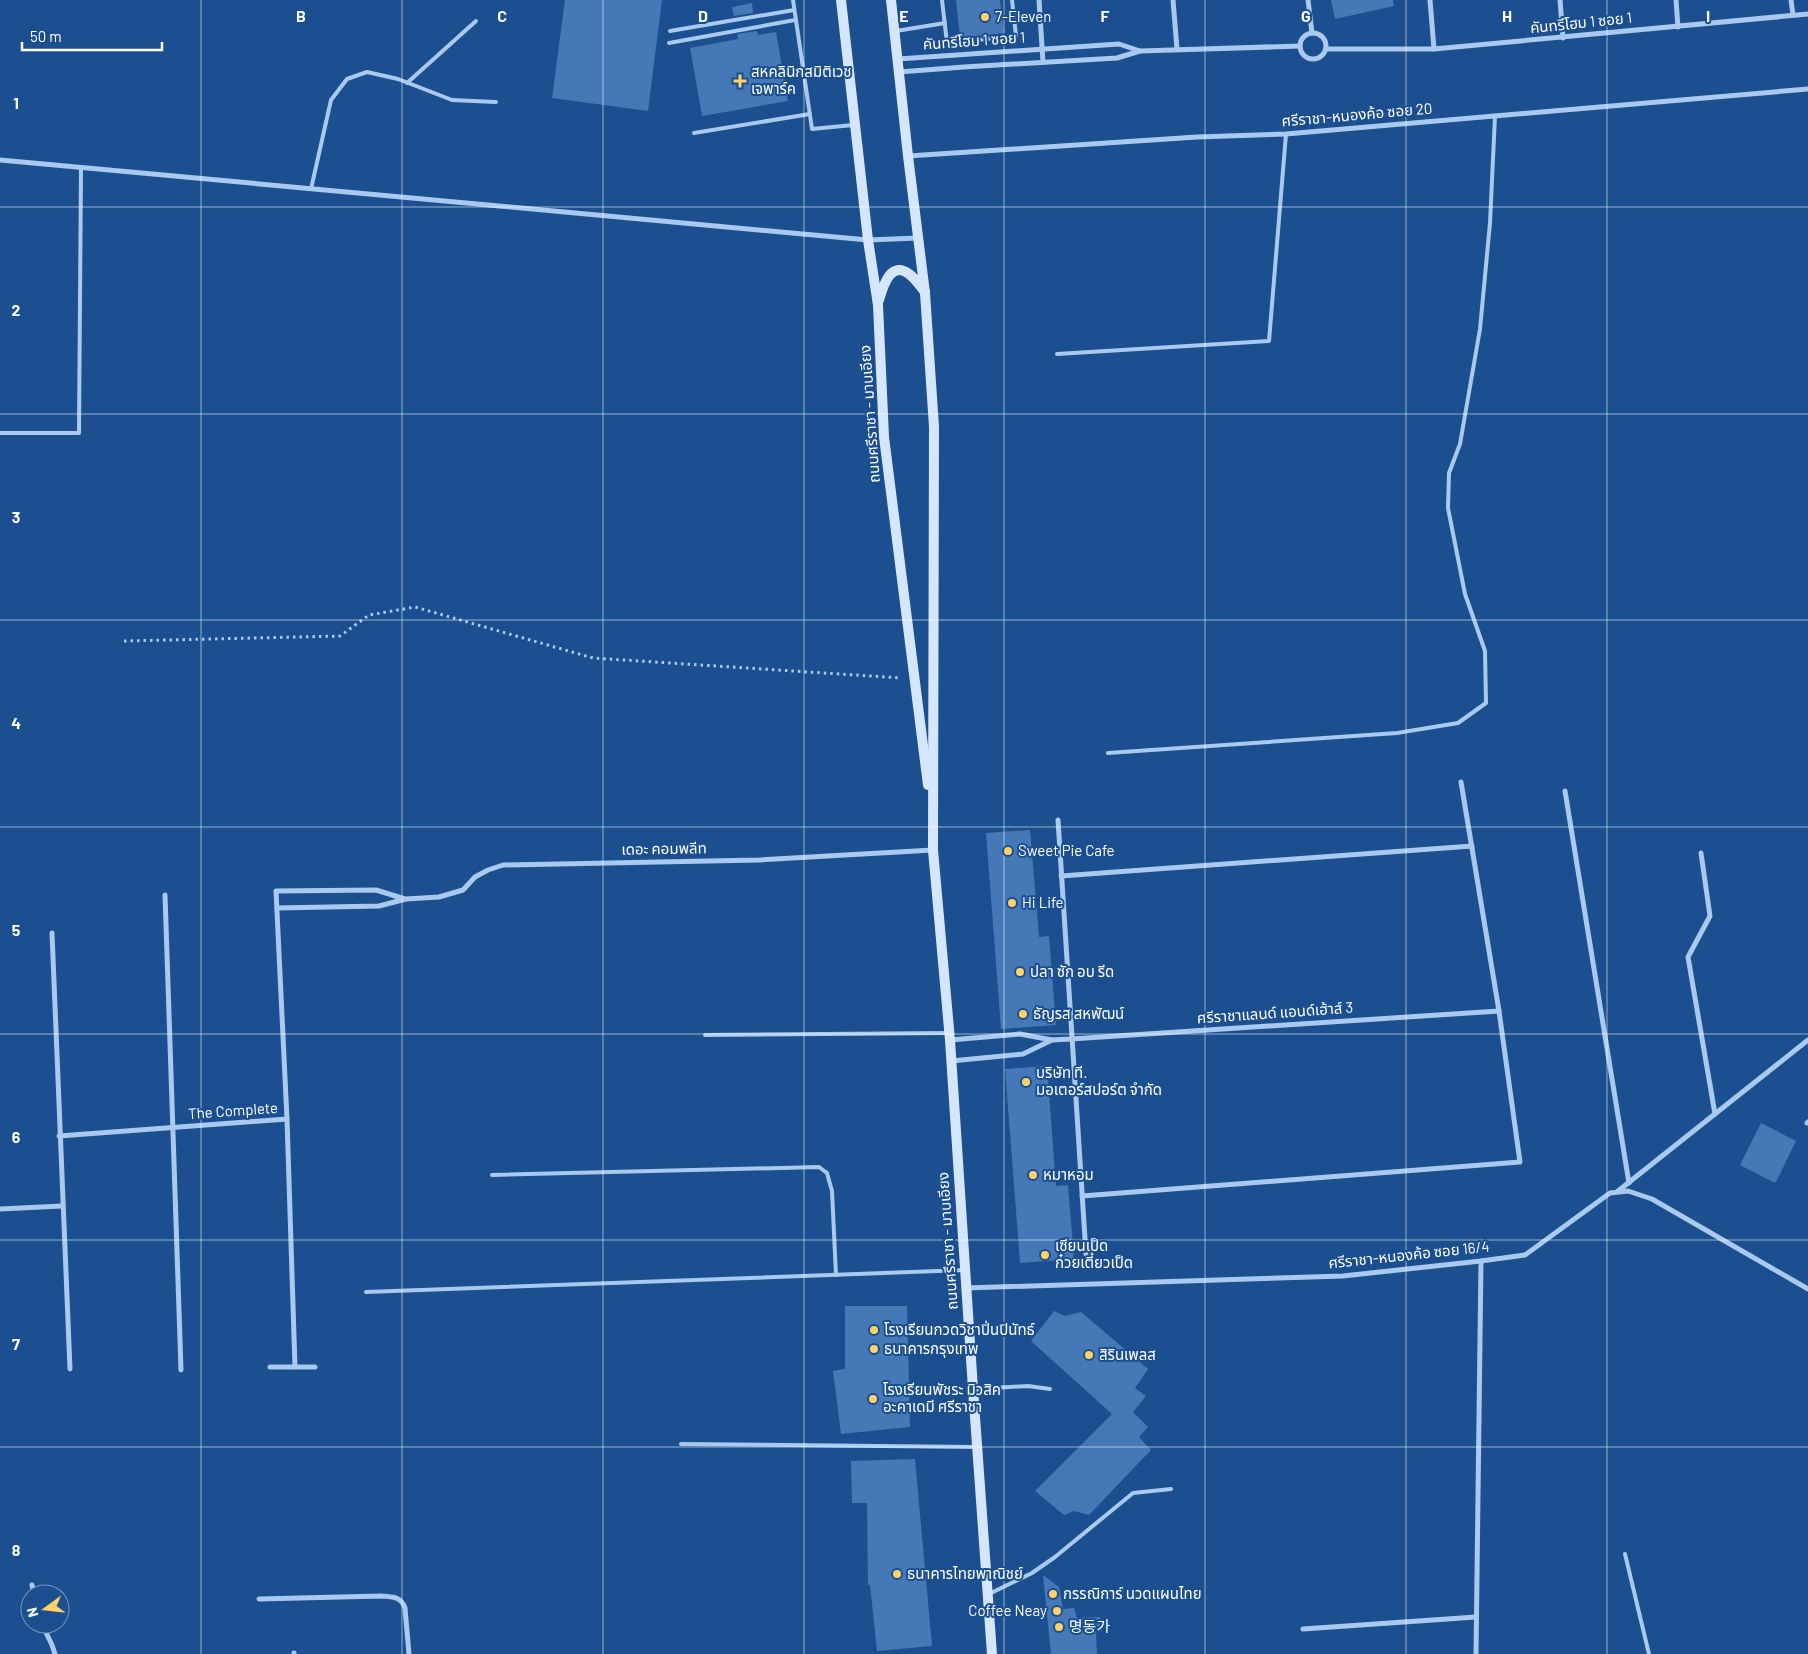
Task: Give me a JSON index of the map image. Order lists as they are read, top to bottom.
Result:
{
  "streets": {
    "main road": ["ถนนศรีราชา - มาบเอียง"],
    "street": [
      "คันทรีโฮม 1 ซอย 1",
      "ศรีราชา-หนองค้อ ซอย 20",
      "เดอะ คอมพลีท",
      "ศรีราชาแลนด์ แอนด์เฮ้าส์ 3",
      "The Complete",
      "ศรีราชา-หนองค้อ ซอย 16/4"
    ]
  },
  "crossings": [
    ["คันทรีโฮม 1 ซอย 1", "ถนนศรีราชา - มาบเอียง"],
    ["ศรีราชา-หนองค้อ ซอย 20", "ถนนศรีราชา - มาบเอียง"],
    ["ถนนศรีราชา - มาบเอียง", "เดอะ คอมพลีท"],
    ["ถนนศรีราชา - มาบเอียง", "ศรีราชาแลนด์ แอนด์เฮ้าส์ 3"],
    ["ถนนศรีราชา - มาบเอียง", "ศรีราชา-หนองค้อ ซอย 16/4"],
    ["เดอะ คอมพลีท", "The Complete"]
  ],
  "places": {
    "other": [
      "7-Eleven",
      "Sweet Pie Cafe",
      "Hi Life",
      "ปลา ซัก อบ รีด",
      "ธัญรส สหพัฒน์",
      "บริษัท ที. มอเตอร์สปอร์ต จำกัด",
      "หมาหอม",
      "เซียนเป็ด ก๋วยเตี๋ยวเป็ด",
      "โรงเรียนกวดวิชาปิ่นปินัทธ์",
      "ธนาคารกรุงเทพ",
      "สิรินเพลส",
      "โรงเรียนพัชระ มิวสิค อะคาเดมี ศรีราชา",
      "ธนาคารไทยพาณิชย์",
      "กรรณิการ์ นวดแผนไทย",
      "Coffee Neay",
      "명동가"
    ],
    "health": ["สหคลินิกสมิติเวช เจพาร์ค"]
  },
  "scale_bar": "50 m",
  "north": "left",
  "grid": {
    "columns": [
      "B",
      "C",
      "D",
      "E",
      "F",
      "G",
      "H",
      "I"
    ],
    "rows": [
      "1",
      "2",
      "3",
      "4",
      "5",
      "6",
      "7",
      "8"
    ]
  }
}
